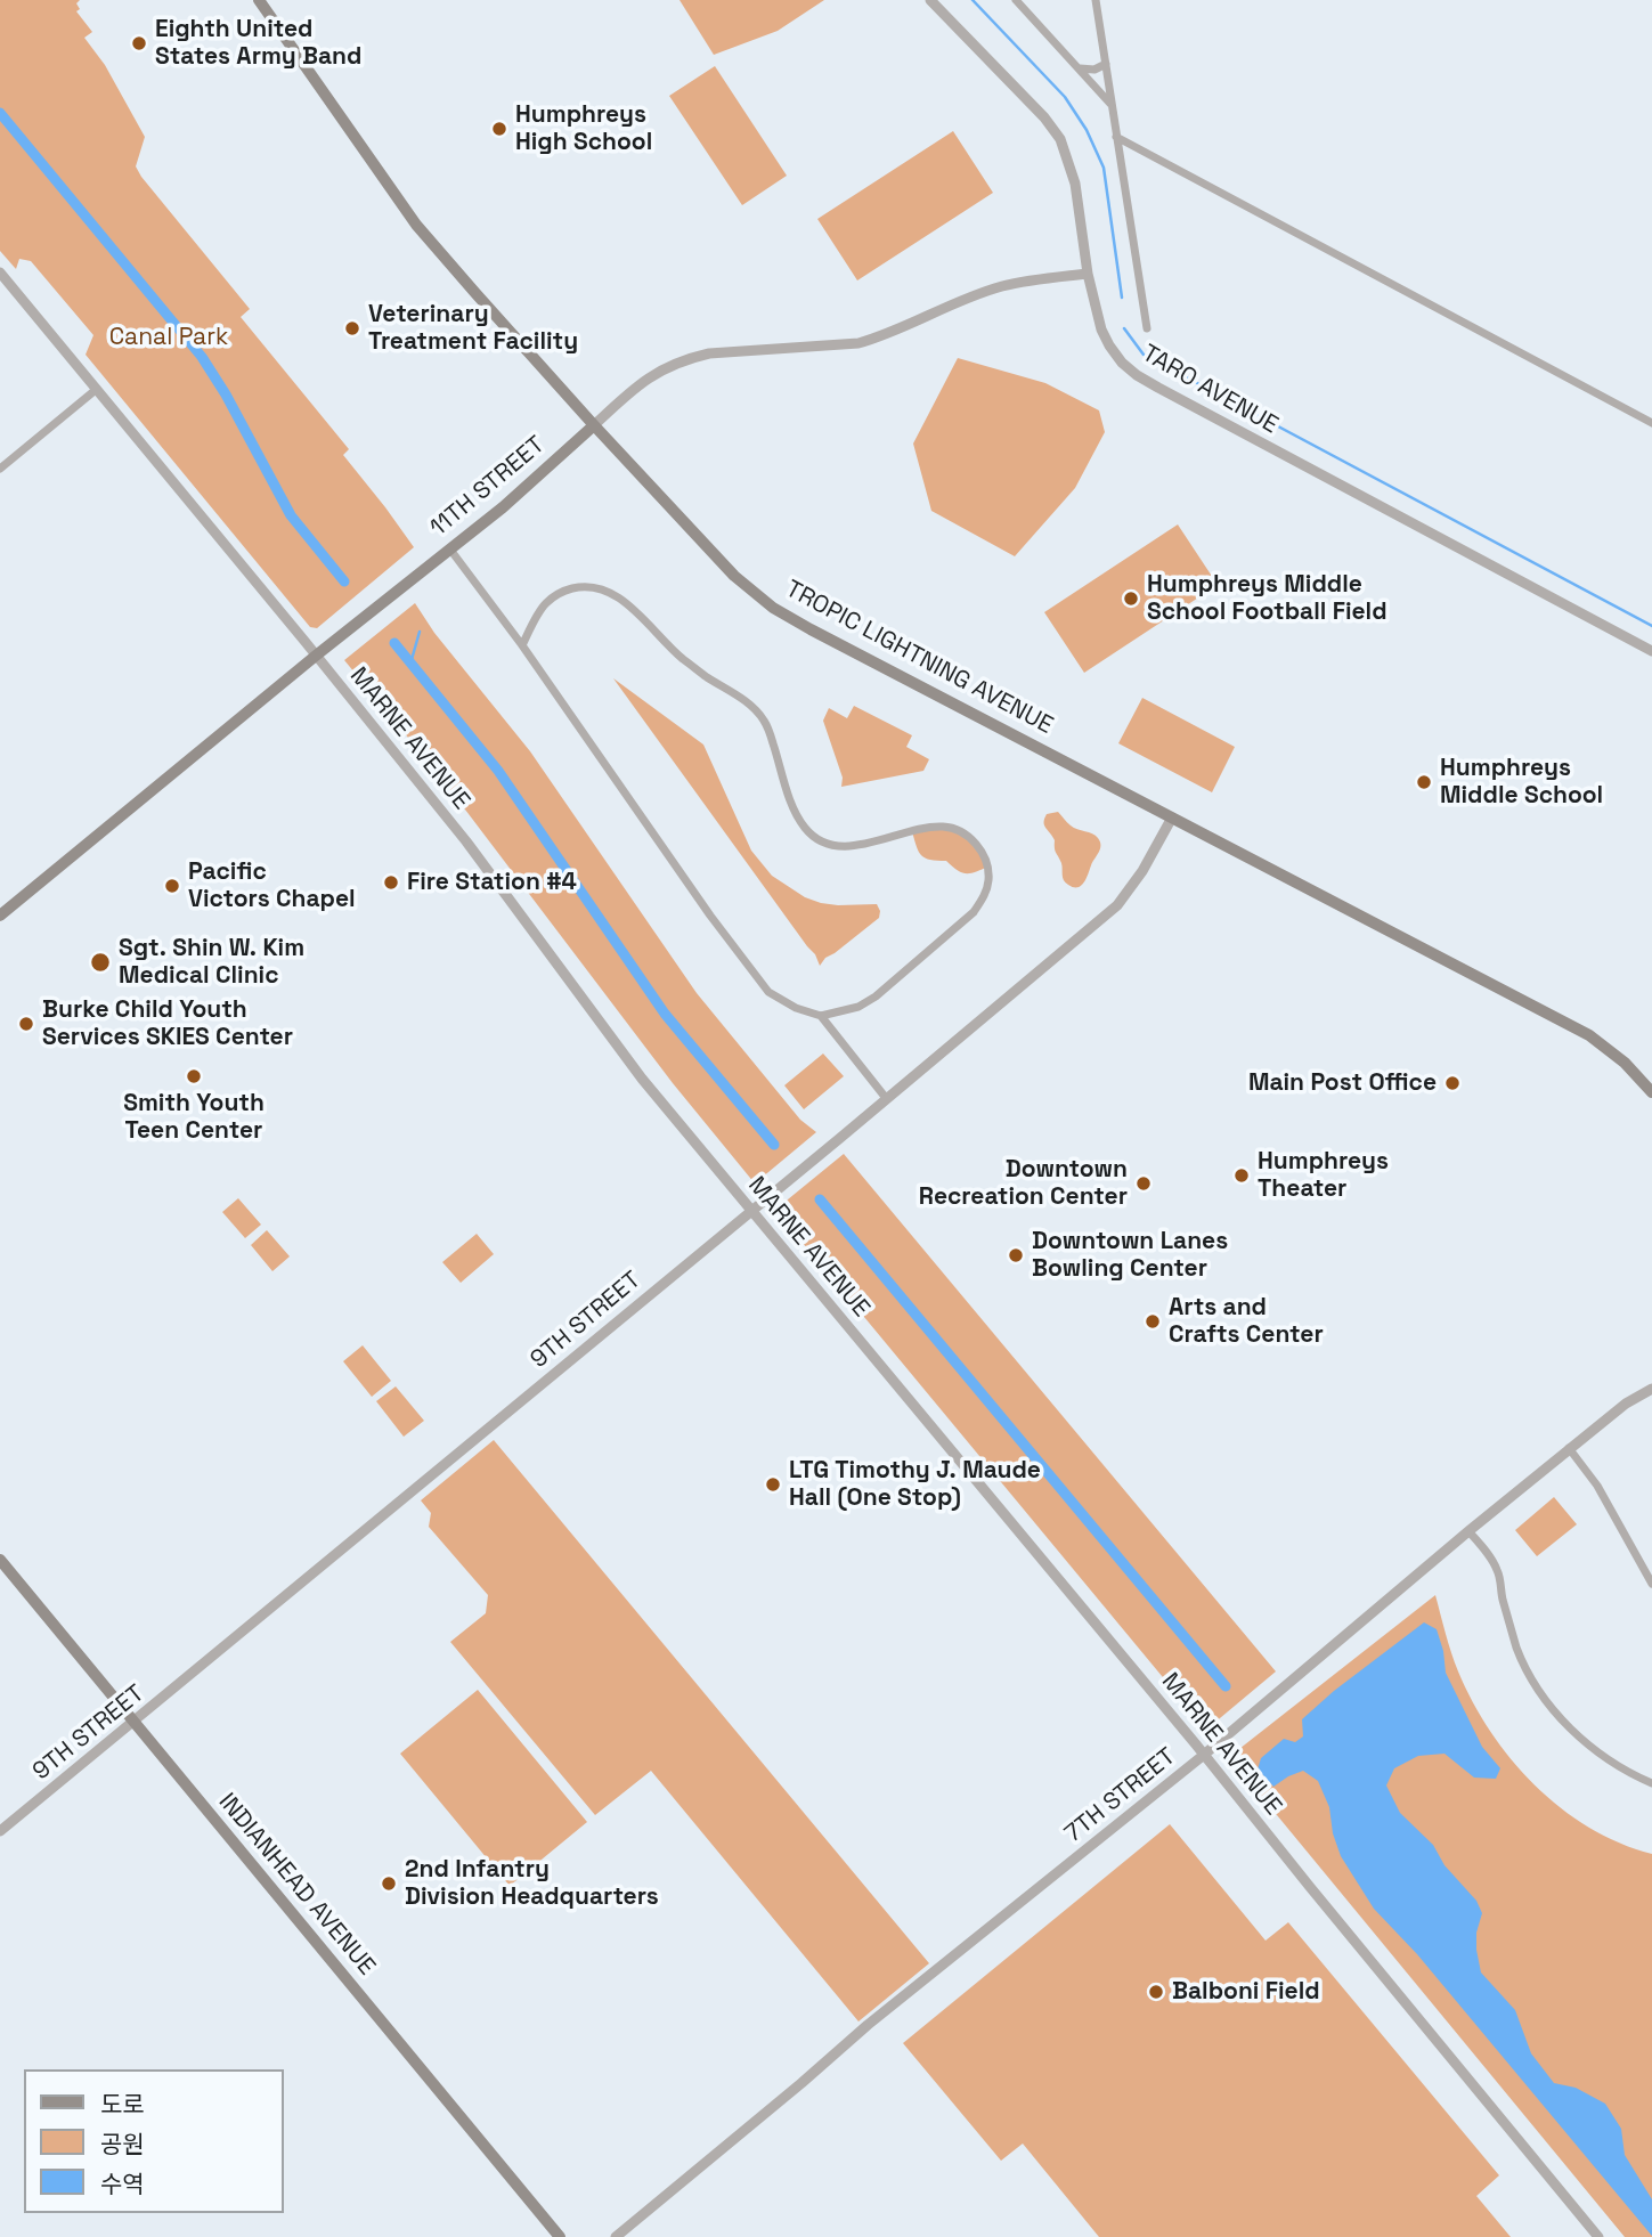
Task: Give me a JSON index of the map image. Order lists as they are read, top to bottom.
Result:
{
  "streets": {
    "main road": ["11TH STREET", "TROPIC LIGHTNING AVENUE", "INDIANHEAD AVENUE"],
    "street": [
      "TARO AVENUE",
      "MARNE AVENUE",
      "9TH STREET",
      "7TH STREET"
    ]
  },
  "crossings": [
    ["TARO AVENUE", "11TH STREET"],
    ["11TH STREET", "TROPIC LIGHTNING AVENUE"],
    ["11TH STREET", "MARNE AVENUE"],
    ["TROPIC LIGHTNING AVENUE", "9TH STREET"],
    ["MARNE AVENUE", "9TH STREET"],
    ["MARNE AVENUE", "7TH STREET"],
    ["9TH STREET", "INDIANHEAD AVENUE"]
  ],
  "parks": ["Canal Park"],
  "places": [
    "Eighth United States Army Band",
    "Humphreys High School",
    "Veterinary Treatment Facility",
    "Humphreys Middle School Football Field",
    "Humphreys Middle School",
    "Fire Station #4",
    "Pacific Victors Chapel",
    "Sgt. Shin W. Kim Medical Clinic",
    "Burke Child Youth Services SKIES Center",
    "Smith Youth Teen Center",
    "Main Post Office",
    "Humphreys Theater",
    "Downtown Recreation Center",
    "Downtown Lanes Bowling Center",
    "Arts and Crafts Center",
    "LTG Timothy J. Maude Hall (One Stop)",
    "2nd Infantry Division Headquarters",
    "Balboni Field"
  ],
  "legend": ["도로", "공원", "수역"]
}
